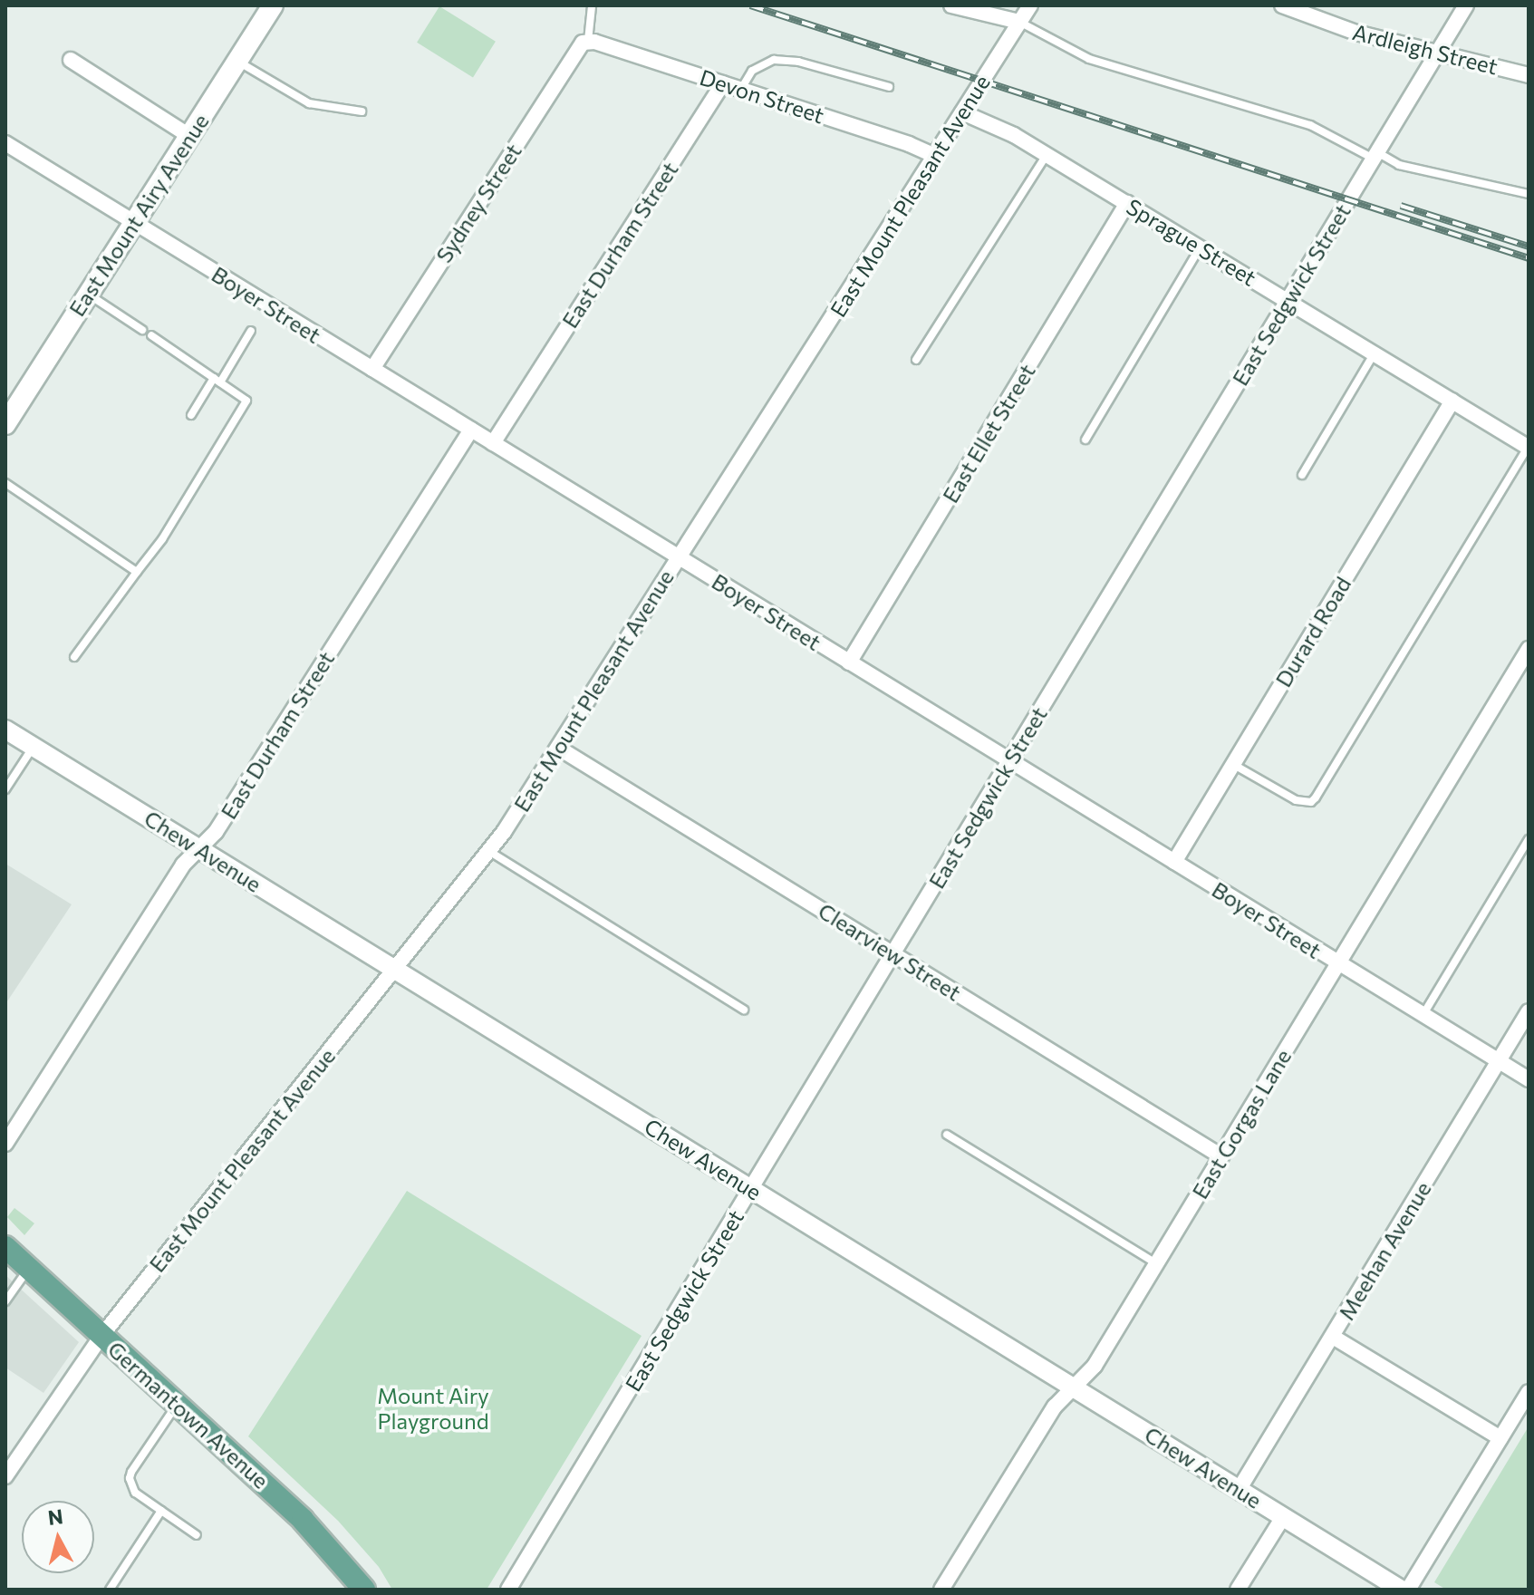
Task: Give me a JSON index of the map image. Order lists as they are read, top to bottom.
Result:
{
  "streets": {
    "main road": ["East Mount Airy Avenue", "Germantown Avenue"],
    "street": [
      "Ardleigh Street",
      "Devon Street",
      "East Mount Pleasant Avenue",
      "Sydney Street",
      "Sprague Street",
      "East Durham Street",
      "East Sedgwick Street",
      "Boyer Street",
      "East Ellet Street",
      "Durard Road",
      "Chew Avenue",
      "Clearview Street",
      "East Gorgas Lane",
      "Meehan Avenue"
    ]
  },
  "crossings": [
    ["Ardleigh Street", "East Sedgwick Street"],
    ["Devon Street", "East Mount Pleasant Avenue"],
    ["Devon Street", "Sydney Street"],
    ["Devon Street", "East Durham Street"],
    ["East Mount Pleasant Avenue", "Sprague Street"],
    ["East Mount Pleasant Avenue", "Boyer Street"],
    ["East Mount Pleasant Avenue", "Chew Avenue"],
    ["East Mount Pleasant Avenue", "Clearview Street"],
    ["East Mount Pleasant Avenue", "Germantown Avenue"],
    ["Sydney Street", "Boyer Street"],
    ["East Mount Airy Avenue", "Boyer Street"],
    ["Sprague Street", "East Sedgwick Street"],
    ["Sprague Street", "East Ellet Street"],
    ["Sprague Street", "Durard Road"],
    ["East Durham Street", "Boyer Street"],
    ["East Durham Street", "Chew Avenue"],
    ["East Sedgwick Street", "Boyer Street"],
    ["East Sedgwick Street", "Chew Avenue"],
    ["East Sedgwick Street", "Clearview Street"],
    ["Boyer Street", "East Ellet Street"],
    ["Boyer Street", "Durard Road"],
    ["Boyer Street", "East Gorgas Lane"],
    ["Boyer Street", "Meehan Avenue"],
    ["Chew Avenue", "East Gorgas Lane"],
    ["Chew Avenue", "Meehan Avenue"],
    ["Clearview Street", "East Gorgas Lane"]
  ],
  "parks": ["Mount Airy Playground"],
  "north": "top"
}
